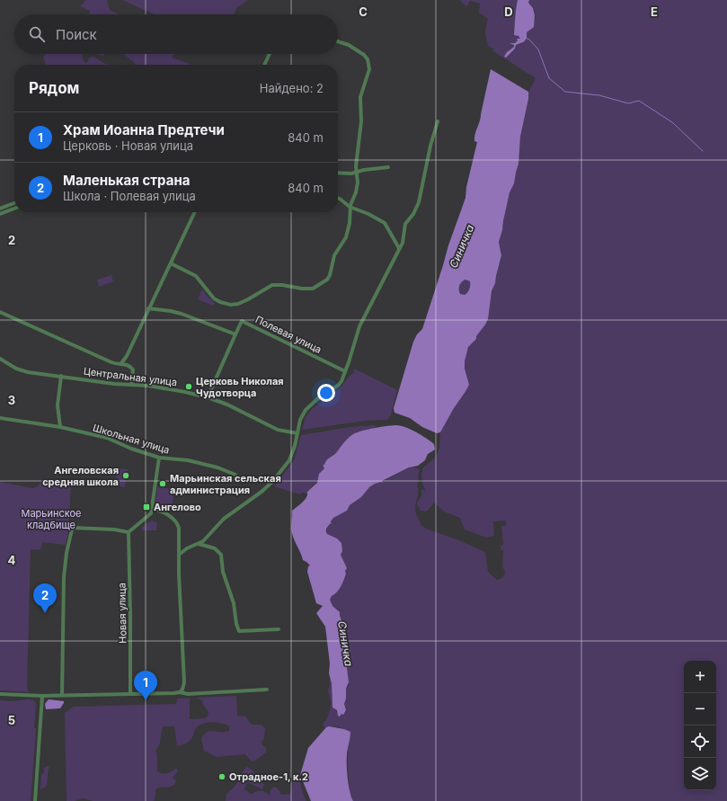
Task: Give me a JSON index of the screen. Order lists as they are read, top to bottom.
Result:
{
  "streets": {
    "street": [
      "Полевая улица",
      "Центральная улица",
      "Школьная улица",
      "Новая улица"
    ]
  },
  "water": ["Синичка"],
  "parks": ["Марьинское кладбище"],
  "places": {
    "other": [
      "Церковь Николая Чудотворца",
      "Ангеловская средняя школа",
      "Марьинская сельская администрация",
      "Отрадное-1, к.2"
    ],
    "transit": ["Ангелово"]
  },
  "page": {
    "search": "Поиск",
    "heading": ["Рядом", "Найдено: 2"],
    "list": [
      {
        "mark": "1",
        "name": "Храм Иоанна Предтечи",
        "note": "Церковь · Новая улица",
        "value": "840 m"
      },
      {
        "mark": "2",
        "name": "Маленькая страна",
        "note": "Школа · Полевая улица",
        "value": "840 m"
      }
    ],
    "pins": ["2", "1"],
    "map_buttons": ["+", "−"]
  },
  "grid": {
    "columns": ["C", "D", "E"],
    "rows": [
      "2",
      "3",
      "4",
      "5"
    ]
  }
}
